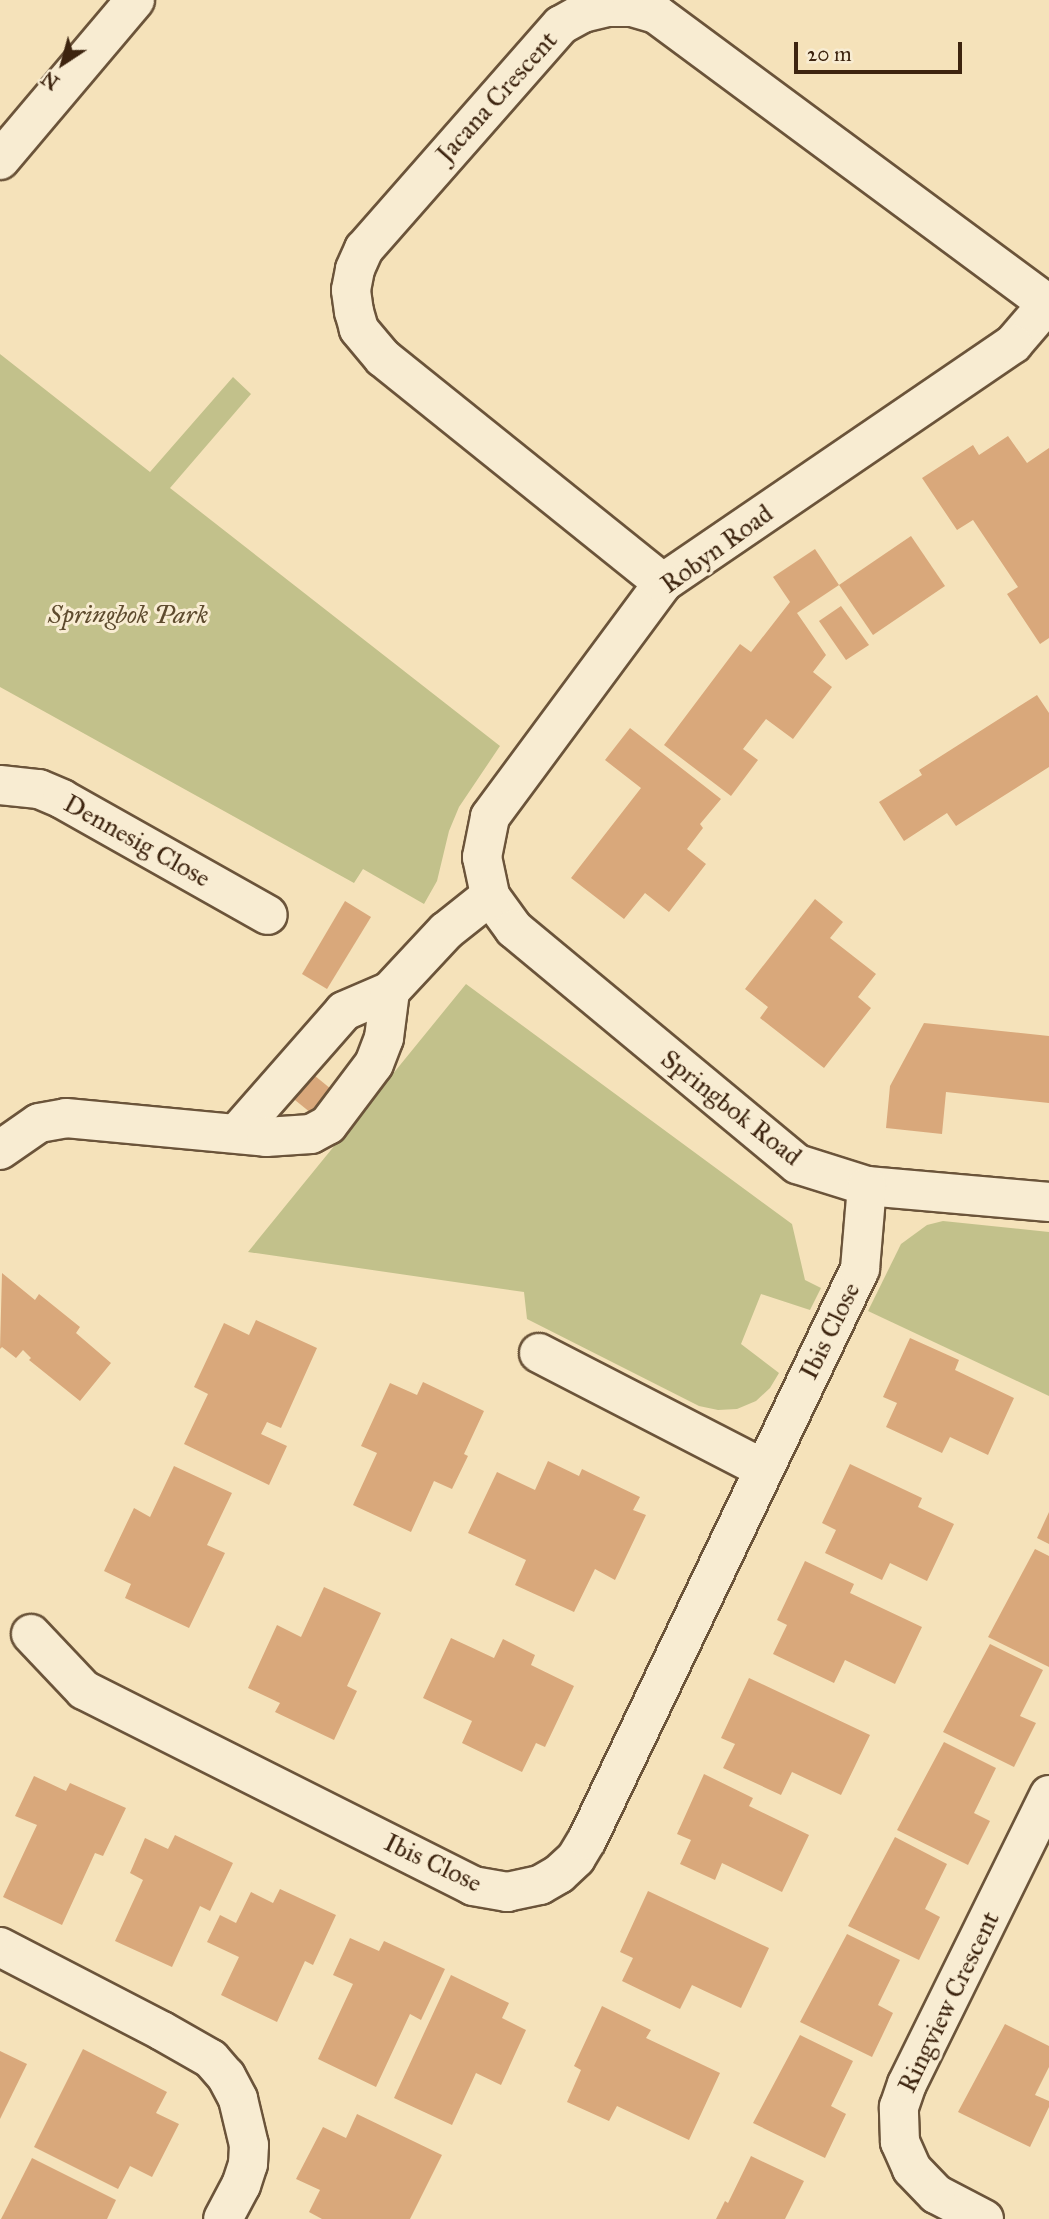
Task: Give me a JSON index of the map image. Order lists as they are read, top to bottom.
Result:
{
  "streets": {
    "street": [
      "Jacana Crescent",
      "Robyn Road",
      "Dennesig Close",
      "Springbok Road",
      "Ibis Close",
      "Ringview Crescent"
    ]
  },
  "crossings": [
    ["Jacana Crescent", "Robyn Road"],
    ["Robyn Road", "Springbok Road"],
    ["Springbok Road", "Ibis Close"]
  ],
  "parks": ["Springbok Park"],
  "scale_bar": "20 m",
  "north": "bottom left"
}
